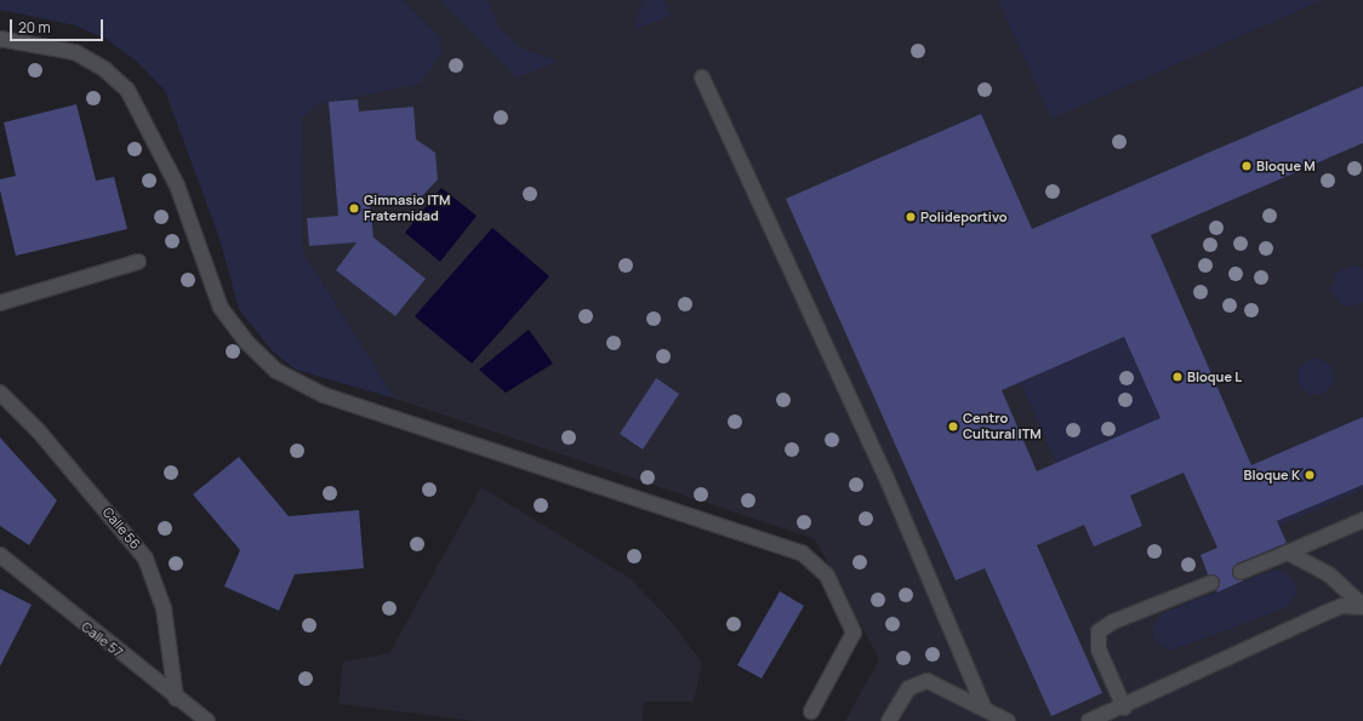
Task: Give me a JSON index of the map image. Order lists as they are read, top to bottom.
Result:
{
  "streets": {
    "street": ["Calle 56", "Calle 57"]
  },
  "crossings": [
    ["Calle 56", "Calle 57"]
  ],
  "places": [
    "Bloque M",
    "Gimnasio ITM Fraternidad",
    "Polideportivo",
    "Bloque L",
    "Centro Cultural ITM",
    "Bloque K"
  ],
  "scale_bar": "20 m"
}
